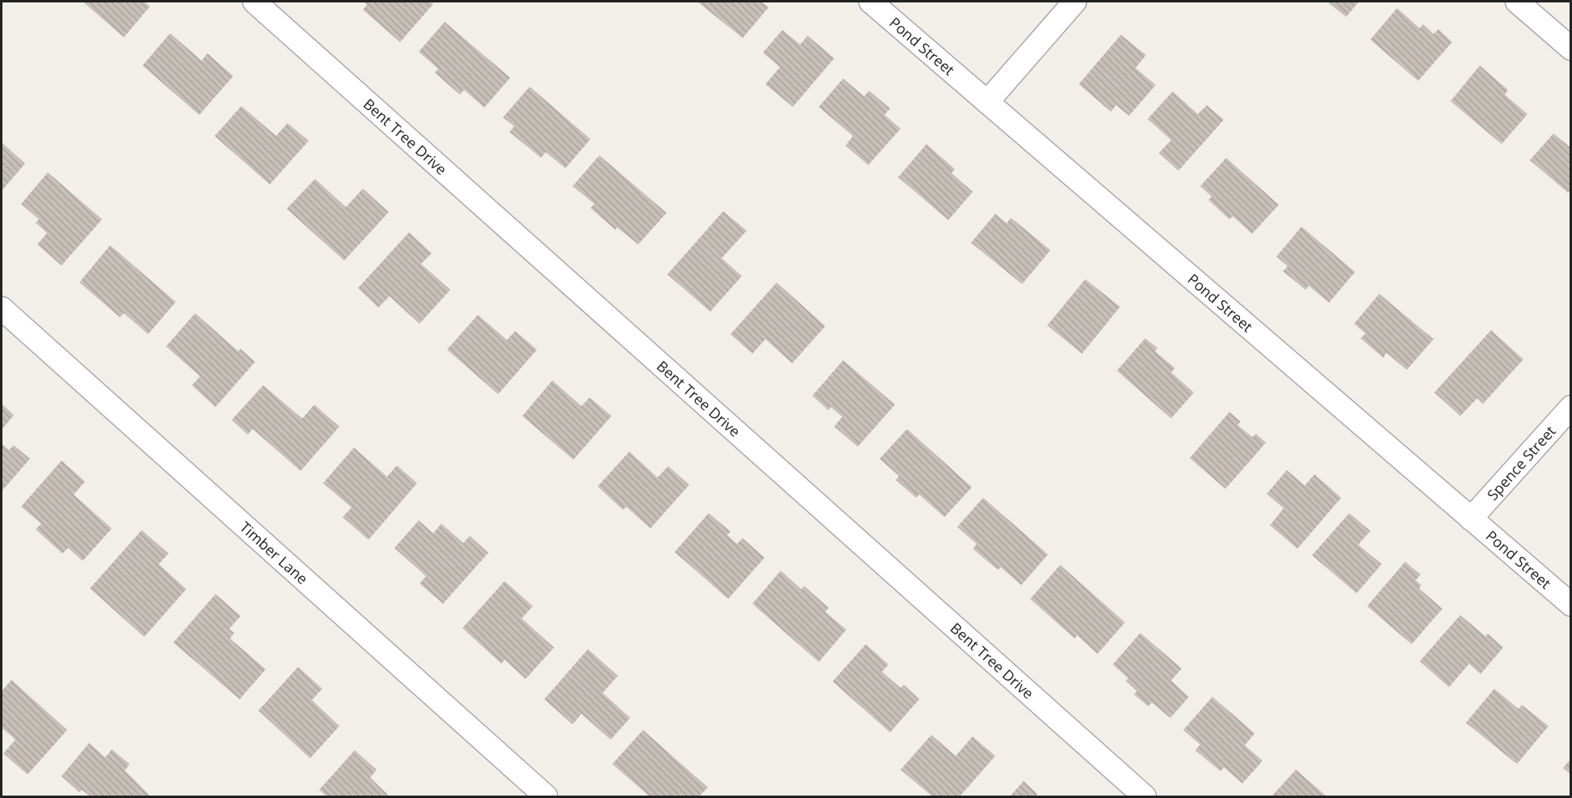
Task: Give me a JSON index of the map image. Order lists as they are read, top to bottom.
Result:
{
  "streets": {
    "street": [
      "Pond Street",
      "Bent Tree Drive",
      "Spence Street",
      "Timber Lane"
    ]
  },
  "crossings": [
    ["Pond Street", "Spence Street"]
  ]
}
